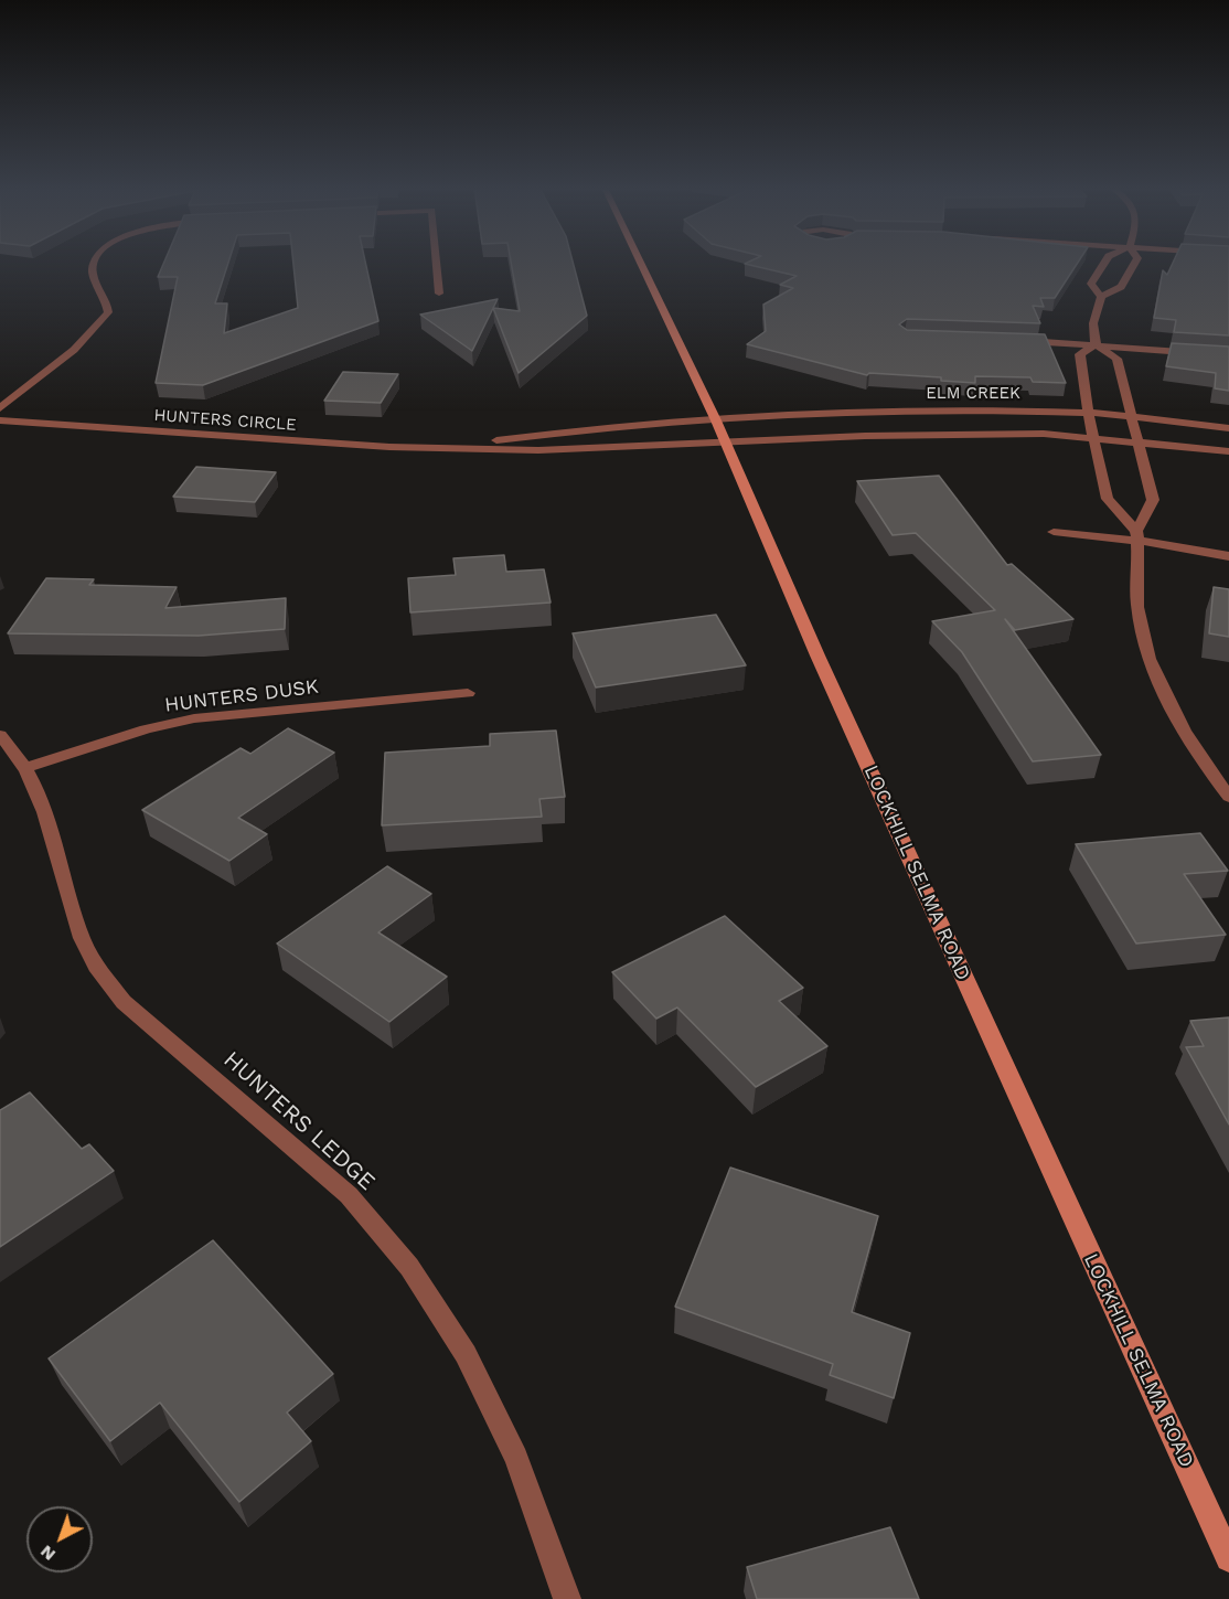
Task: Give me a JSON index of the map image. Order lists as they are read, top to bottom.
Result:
{
  "streets": {
    "main road": ["LOCKHILL SELMA ROAD"],
    "street": [
      "ELM CREEK",
      "HUNTERS CIRCLE",
      "HUNTERS DUSK",
      "HUNTERS LEDGE"
    ]
  },
  "crossings": [
    ["ELM CREEK", "HUNTERS CIRCLE"],
    ["ELM CREEK", "LOCKHILL SELMA ROAD"],
    ["HUNTERS CIRCLE", "LOCKHILL SELMA ROAD"],
    ["HUNTERS DUSK", "HUNTERS LEDGE"]
  ],
  "north": "bottom left"
}
